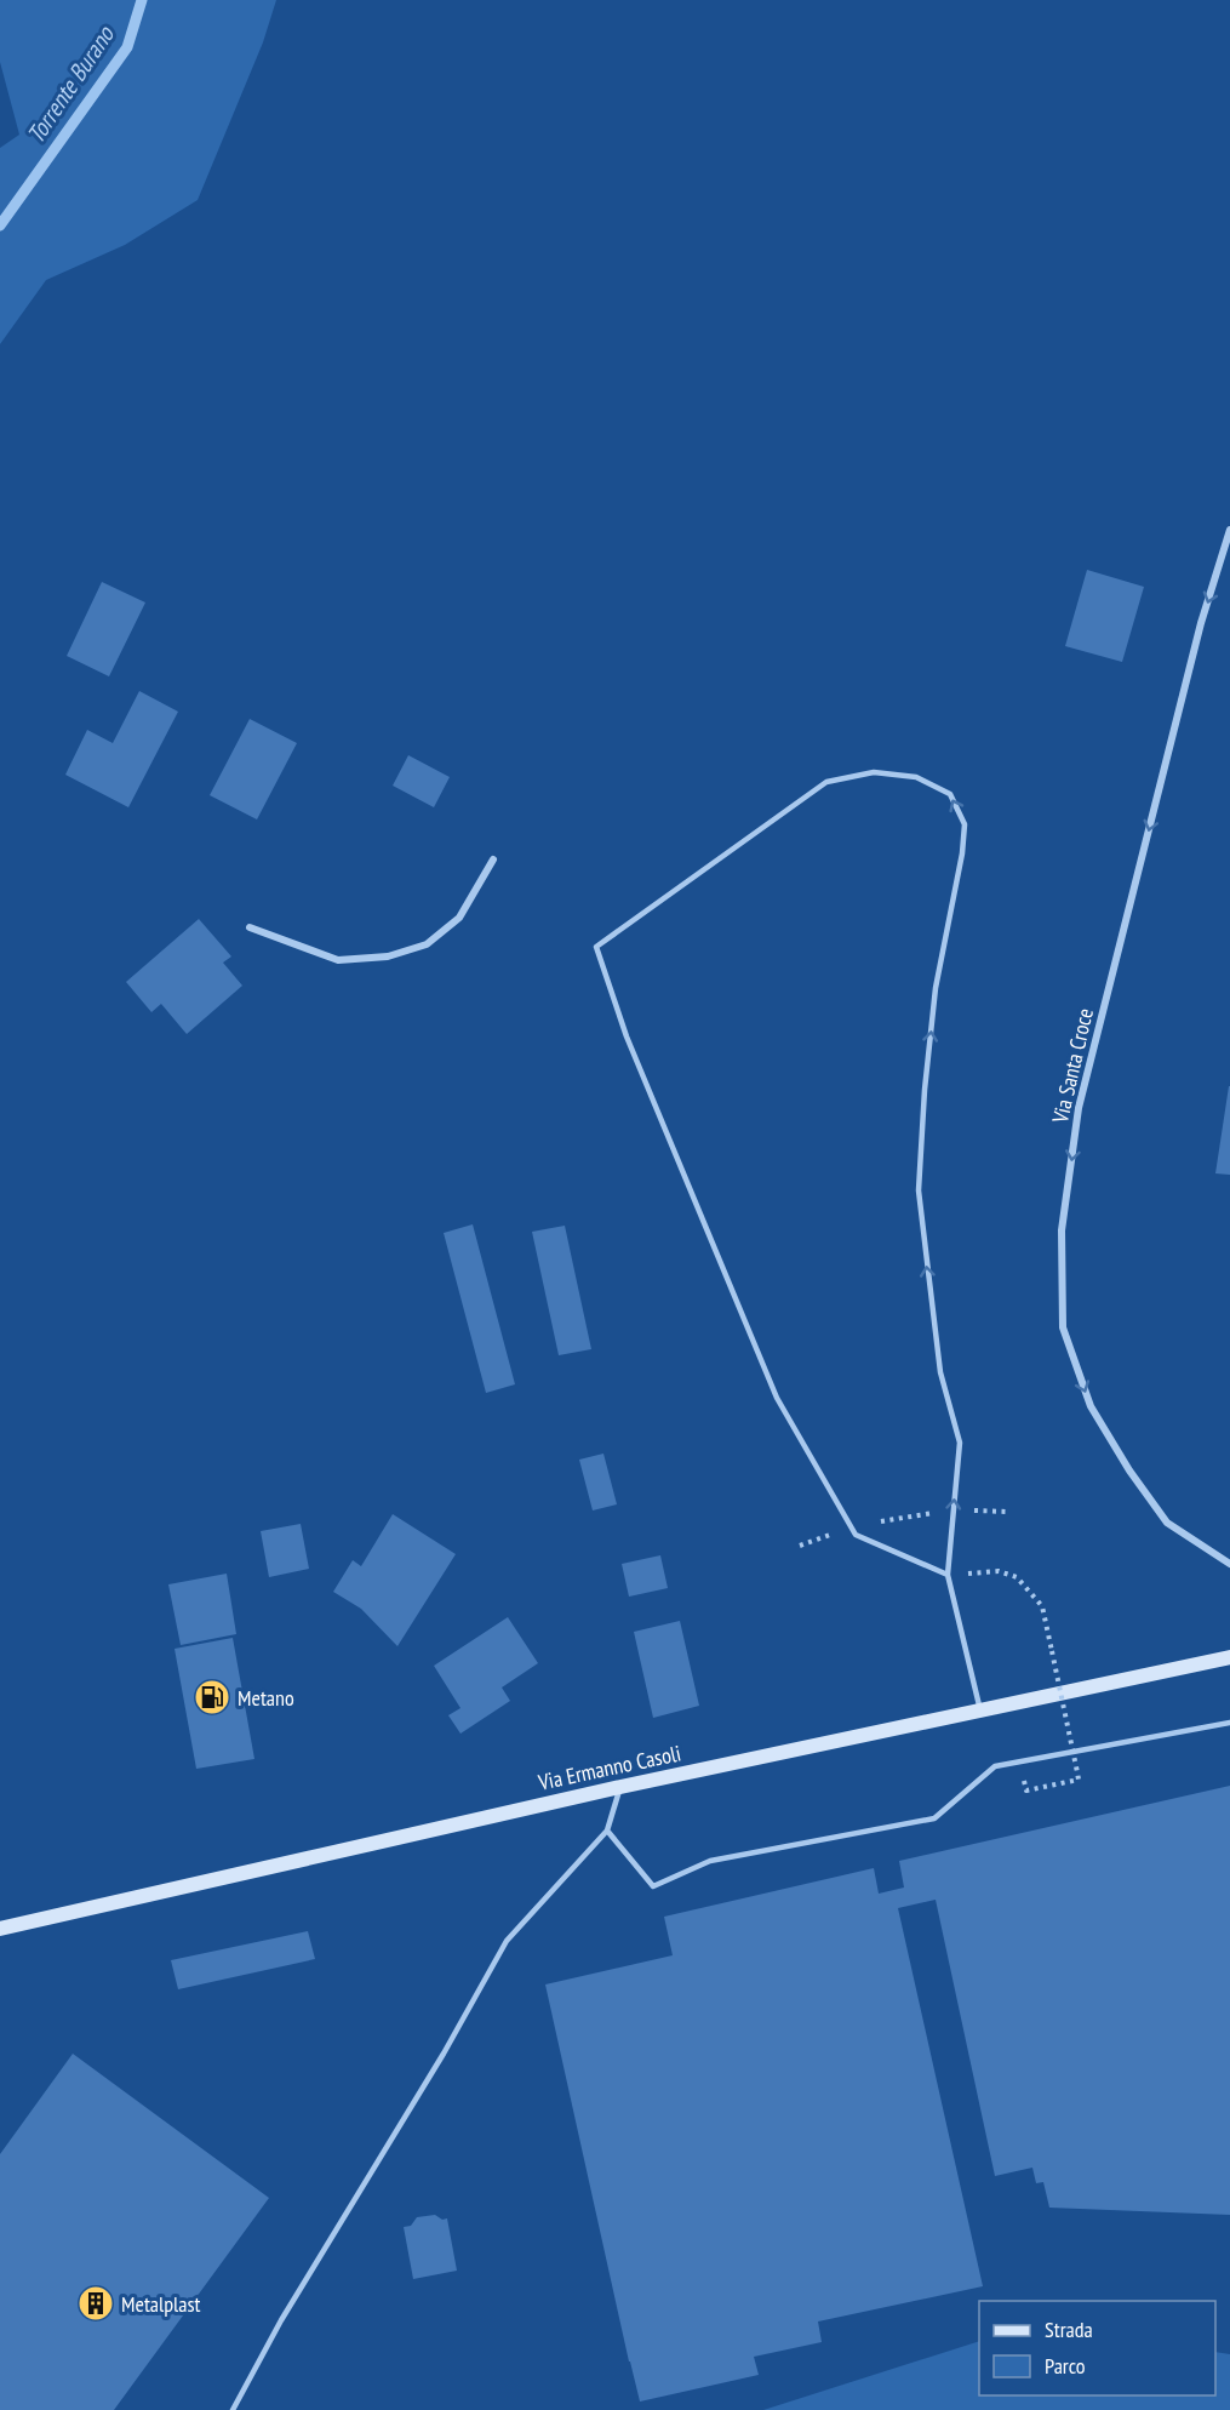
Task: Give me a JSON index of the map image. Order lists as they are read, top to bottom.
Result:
{
  "streets": {
    "main road": ["Via Ermanno Casoli"],
    "street": ["Via Santa Croce"]
  },
  "one_way": ["Via Santa Croce"],
  "water": ["Torrente Burano"],
  "places": {
    "fuel station": ["Metano"],
    "building": ["Metalplast"]
  },
  "legend": ["Strada", "Parco"]
}
